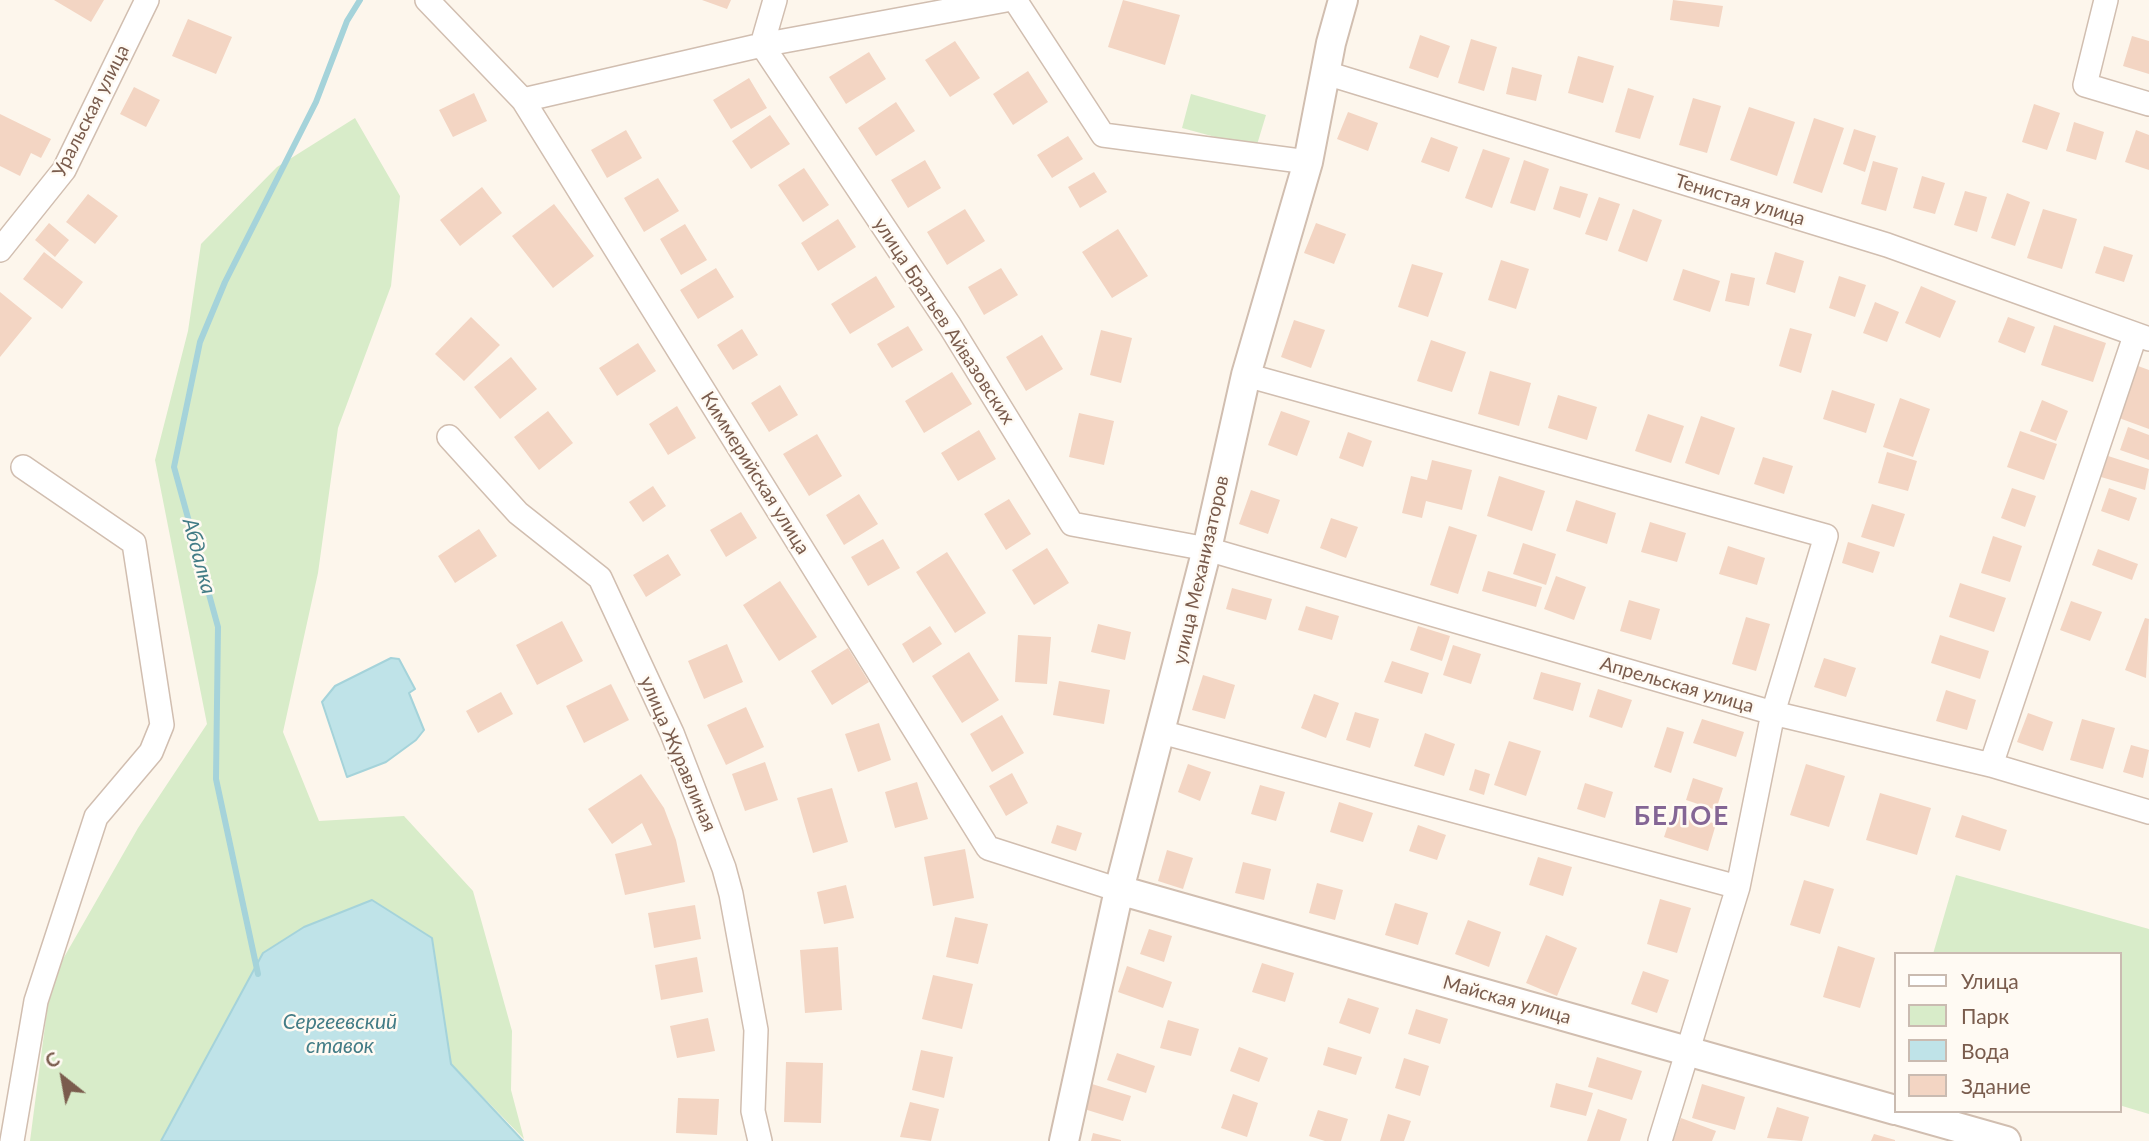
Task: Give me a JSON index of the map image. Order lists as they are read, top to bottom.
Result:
{
  "streets": {
    "street": [
      "Уральская улица",
      "Тенистая улица",
      "улица Братьев Айвазовских",
      "Киммерийская улица",
      "улица Механизаторов",
      "Апрельская улица",
      "улица Журавлиная",
      "Майская улица"
    ]
  },
  "crossings": [
    ["Тенистая улица", "улица Механизаторов"],
    ["улица Братьев Айвазовских", "улица Механизаторов"],
    ["улица Братьев Айвазовских", "Апрельская улица"],
    ["Киммерийская улица", "улица Механизаторов"],
    ["Киммерийская улица", "Майская улица"],
    ["улица Механизаторов", "Апрельская улица"],
    ["улица Механизаторов", "Майская улица"]
  ],
  "districts": ["БЕЛОЕ"],
  "water": ["Абдалка", "Сергеевский ставок"],
  "legend": [
    "Улица",
    "Парк",
    "Вода",
    "Здание"
  ],
  "north": "top left"
}
